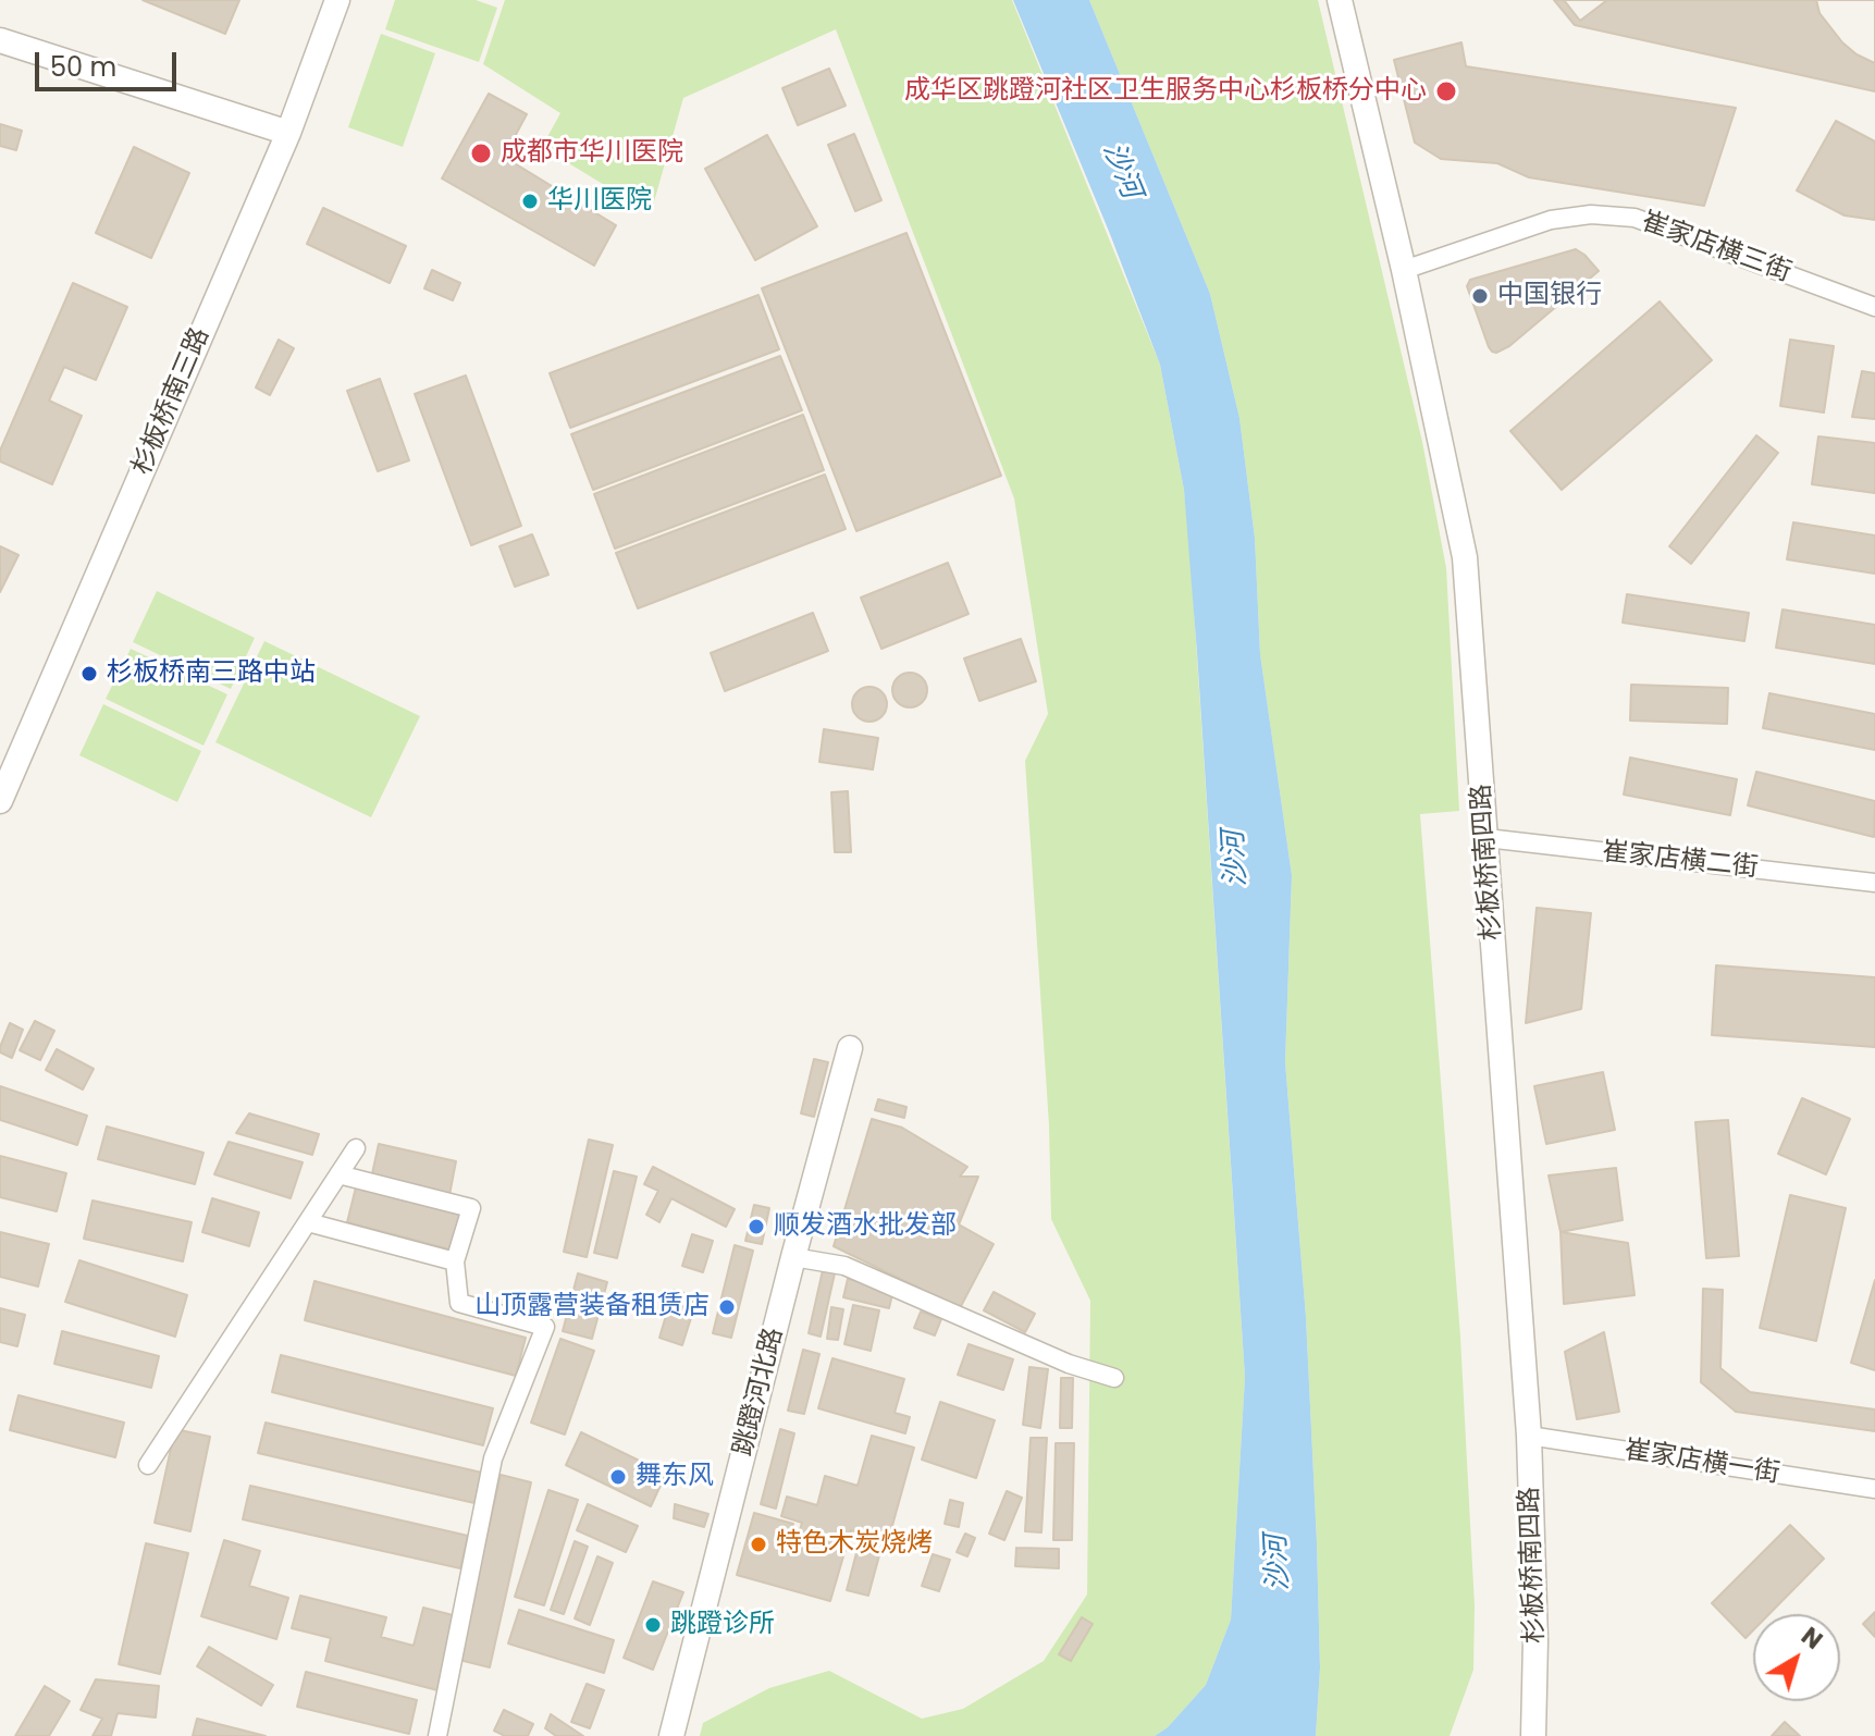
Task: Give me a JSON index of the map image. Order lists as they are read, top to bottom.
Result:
{
  "streets": {
    "street": [
      "崔家店横三街",
      "杉板桥南三路",
      "崔家店横二街",
      "杉板桥南四路",
      "跳蹬河北路",
      "崔家店横一街"
    ]
  },
  "crossings": [
    ["崔家店横三街", "杉板桥南四路"],
    ["崔家店横二街", "杉板桥南四路"],
    ["杉板桥南四路", "崔家店横一街"]
  ],
  "water": ["沙河"],
  "places": [
    "成华区跳蹬河社区卫生服务中心杉板桥分中心",
    "成都市华川医院",
    "华川医院",
    "中国银行",
    "杉板桥南三路中站",
    "顺发酒水批发部",
    "山顶露营装备租赁店",
    "舞东风",
    "特色木炭烧烤",
    "跳蹬诊所"
  ],
  "scale_bar": "50 m",
  "north": "top right"
}
